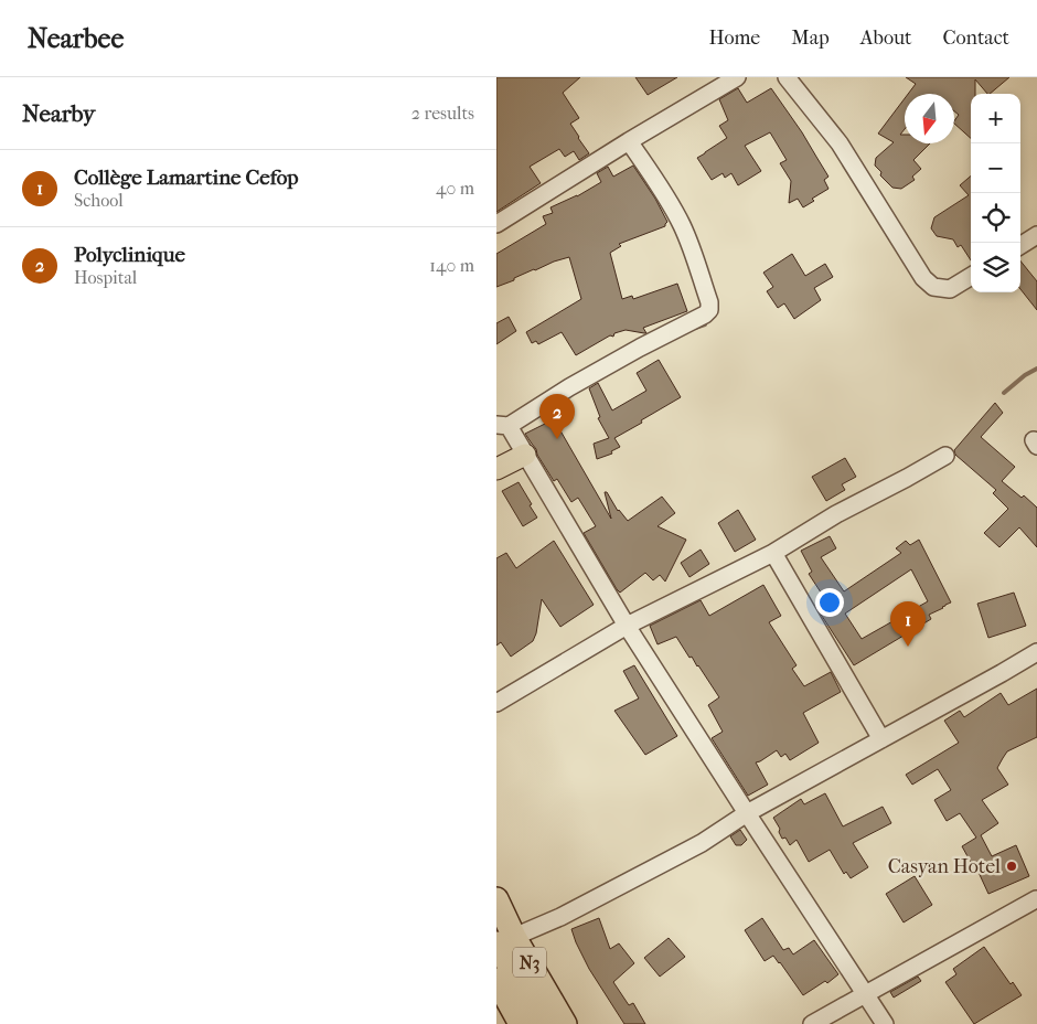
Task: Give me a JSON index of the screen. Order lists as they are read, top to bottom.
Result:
{
  "streets": {
    "highway": ["N3"]
  },
  "places": ["Casyan Hotel"],
  "north": "bottom",
  "page": {
    "header": "Nearbee",
    "nav": [
      "Home",
      "Map",
      "About",
      "Contact"
    ],
    "heading": ["Nearby", "2 results"],
    "map_buttons": ["+", "−"],
    "list": [
      {
        "mark": "1",
        "name": "Collège Lamartine Cefop",
        "note": "School",
        "value": "40 m"
      },
      {
        "mark": "2",
        "name": "Polyclinique",
        "note": "Hospital",
        "value": "140 m"
      }
    ],
    "pins": ["2", "1"]
  }
}
